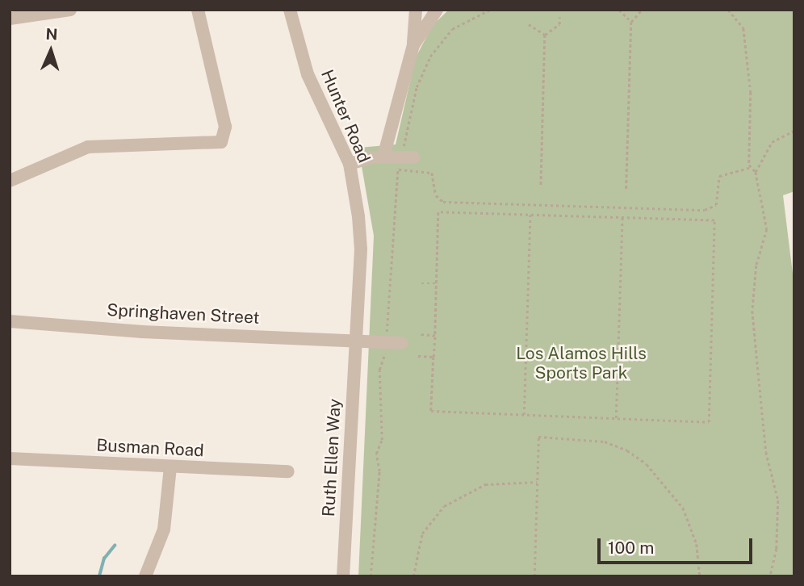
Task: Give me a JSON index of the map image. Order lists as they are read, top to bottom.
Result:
{
  "streets": {
    "street": [
      "Hunter Road",
      "Springhaven Street",
      "Busman Road",
      "Ruth Ellen Way"
    ]
  },
  "crossings": [
    ["Hunter Road", "Springhaven Street"],
    ["Hunter Road", "Ruth Ellen Way"],
    ["Springhaven Street", "Ruth Ellen Way"]
  ],
  "parks": ["Los Alamos Hills Sports Park"],
  "scale_bar": "100 m",
  "north": "top"
}
